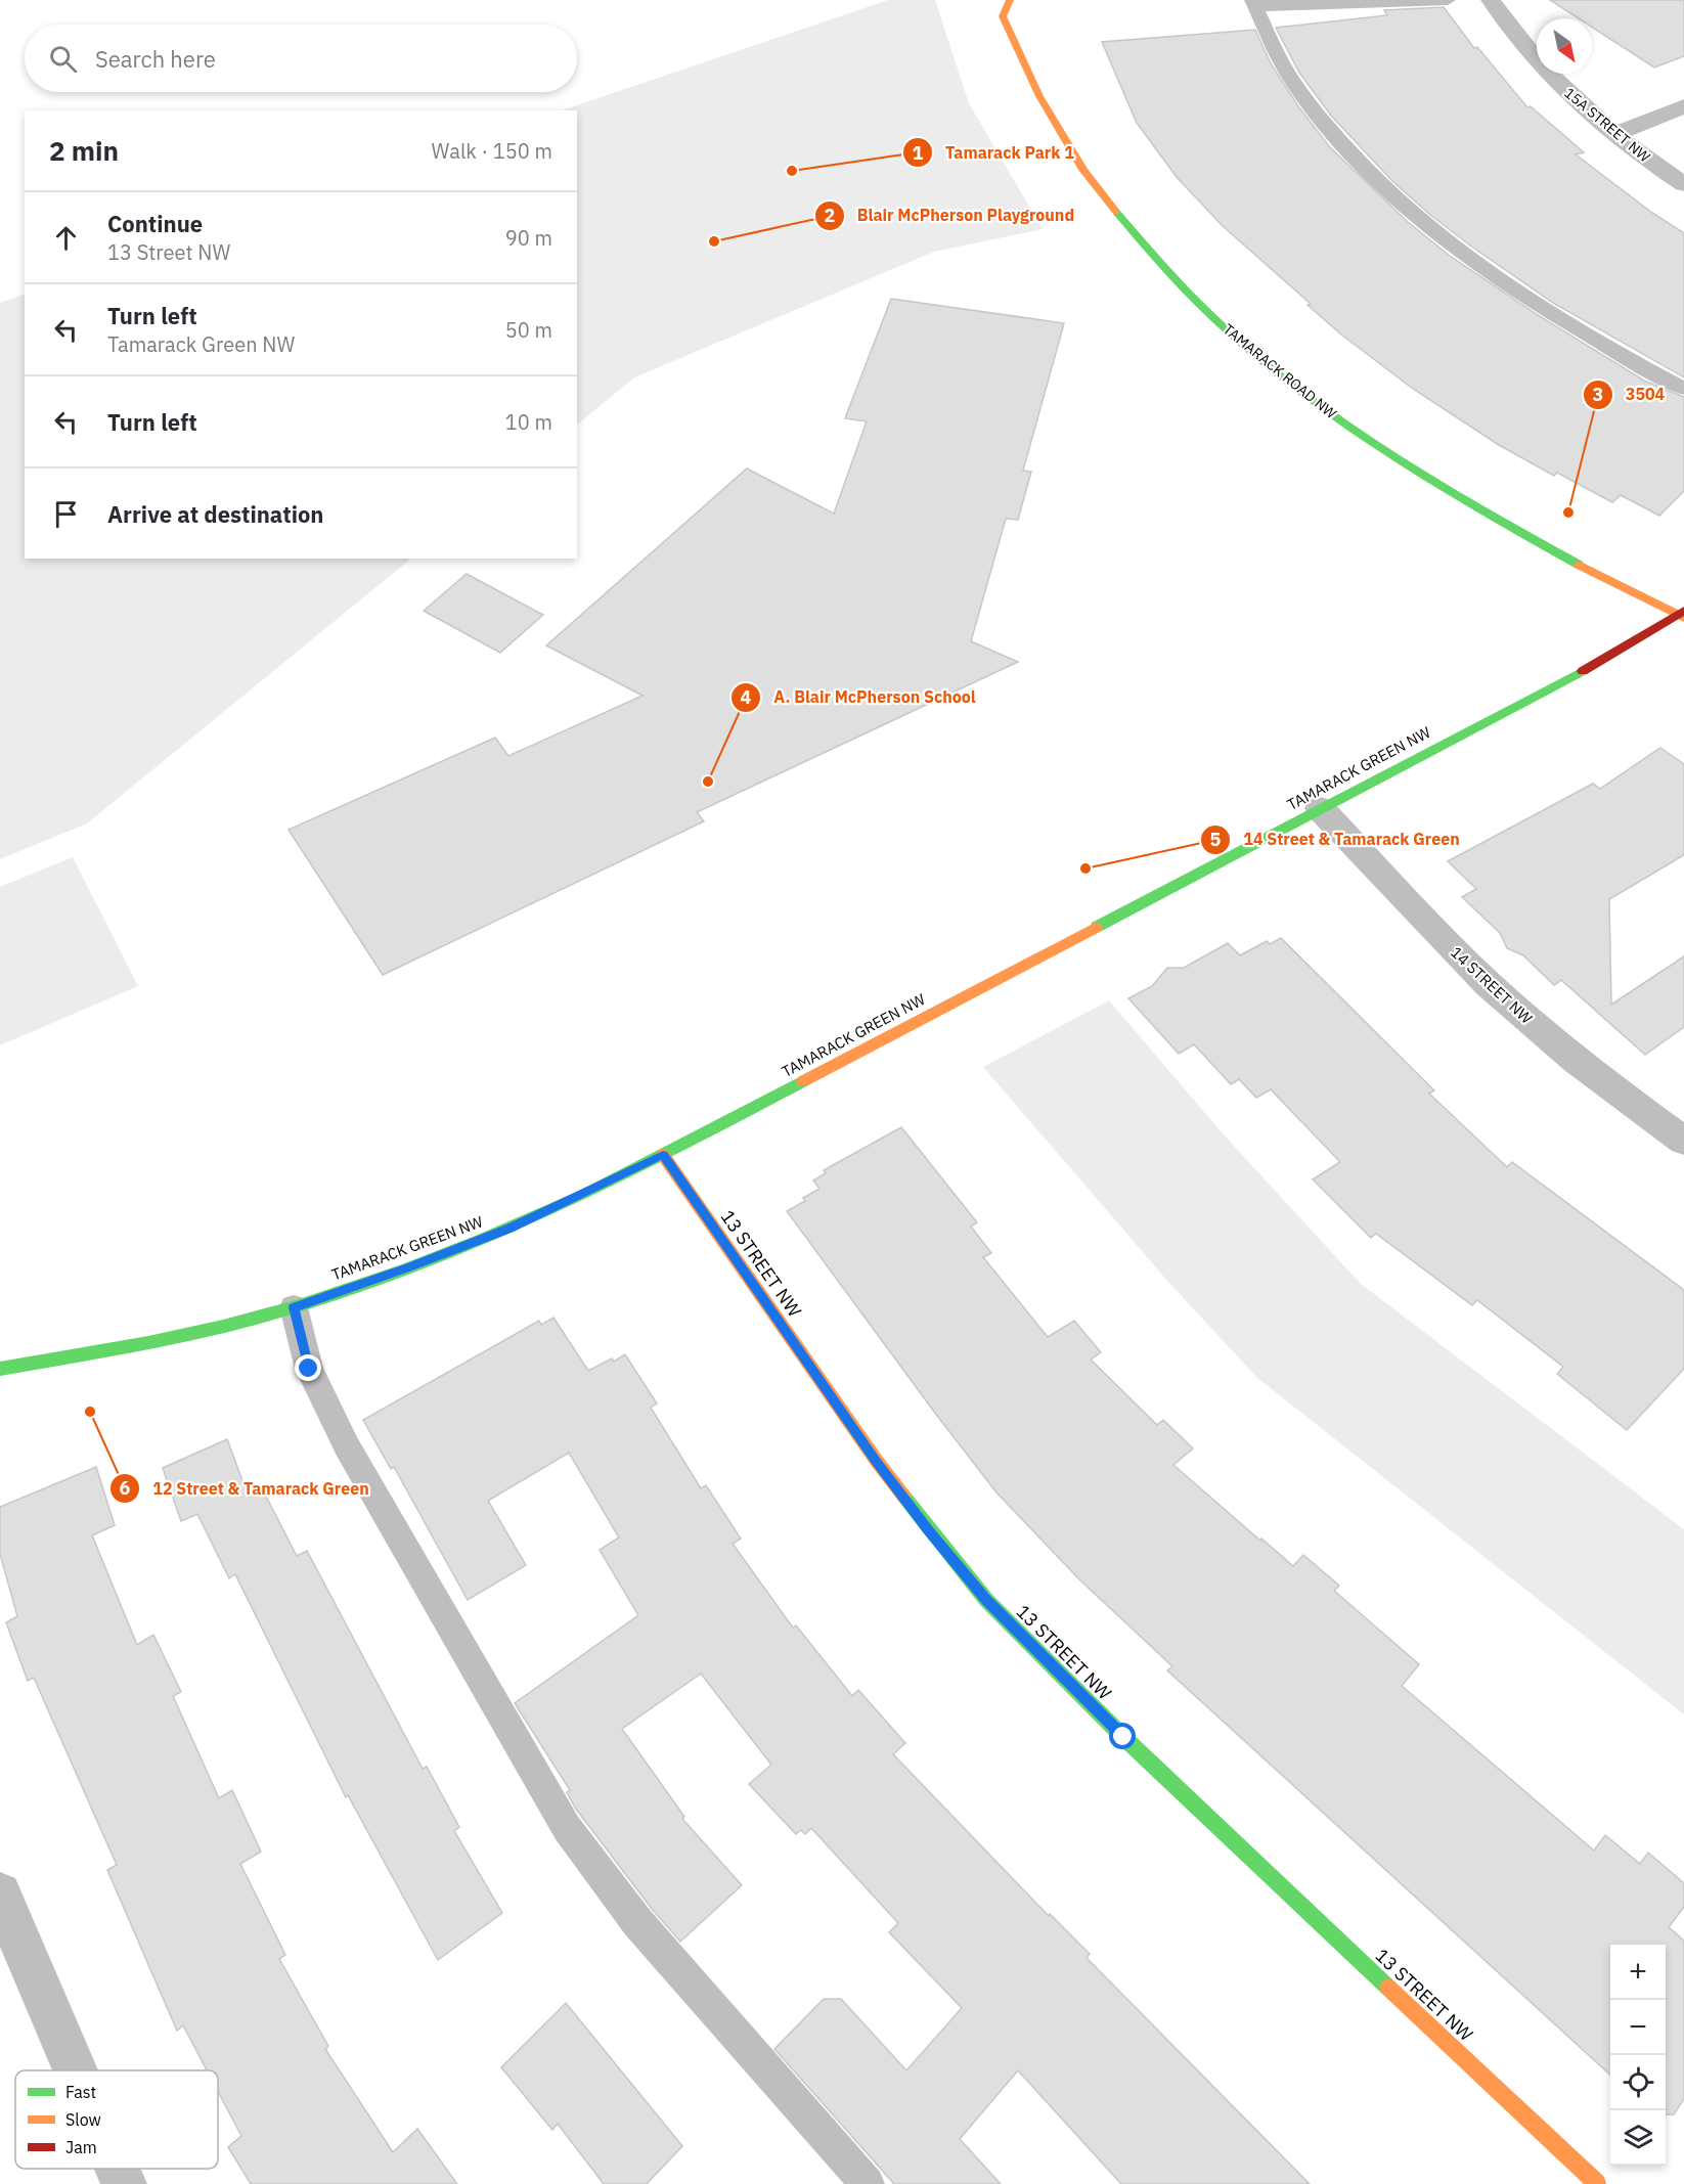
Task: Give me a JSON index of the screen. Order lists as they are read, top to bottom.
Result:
{
  "streets": {
    "street": [
      "15A STREET NW",
      "TAMARACK ROAD NW",
      "TAMARACK GREEN NW",
      "14 STREET NW",
      "13 STREET NW"
    ]
  },
  "crossings": [
    ["TAMARACK ROAD NW", "TAMARACK GREEN NW"],
    ["TAMARACK GREEN NW", "14 STREET NW"],
    ["TAMARACK GREEN NW", "13 STREET NW"]
  ],
  "places": [
    "Tamarack Park 1",
    "Blair McPherson Playground",
    "3504",
    "A. Blair McPherson School",
    "14 Street & Tamarack Green",
    "12 Street & Tamarack Green"
  ],
  "legend": ["Fast", "Slow", "Jam"],
  "north": "bottom right",
  "page": {
    "search": "Search here",
    "heading": ["2 min", "Walk · 150 m"],
    "list": [
      ["Continue", "13 Street NW", "90 m"],
      ["Turn left", "Tamarack Green NW", "50 m"],
      ["Turn left", "10 m"],
      "Arrive at destination"
    ],
    "map_buttons": ["+", "−"]
  }
}
